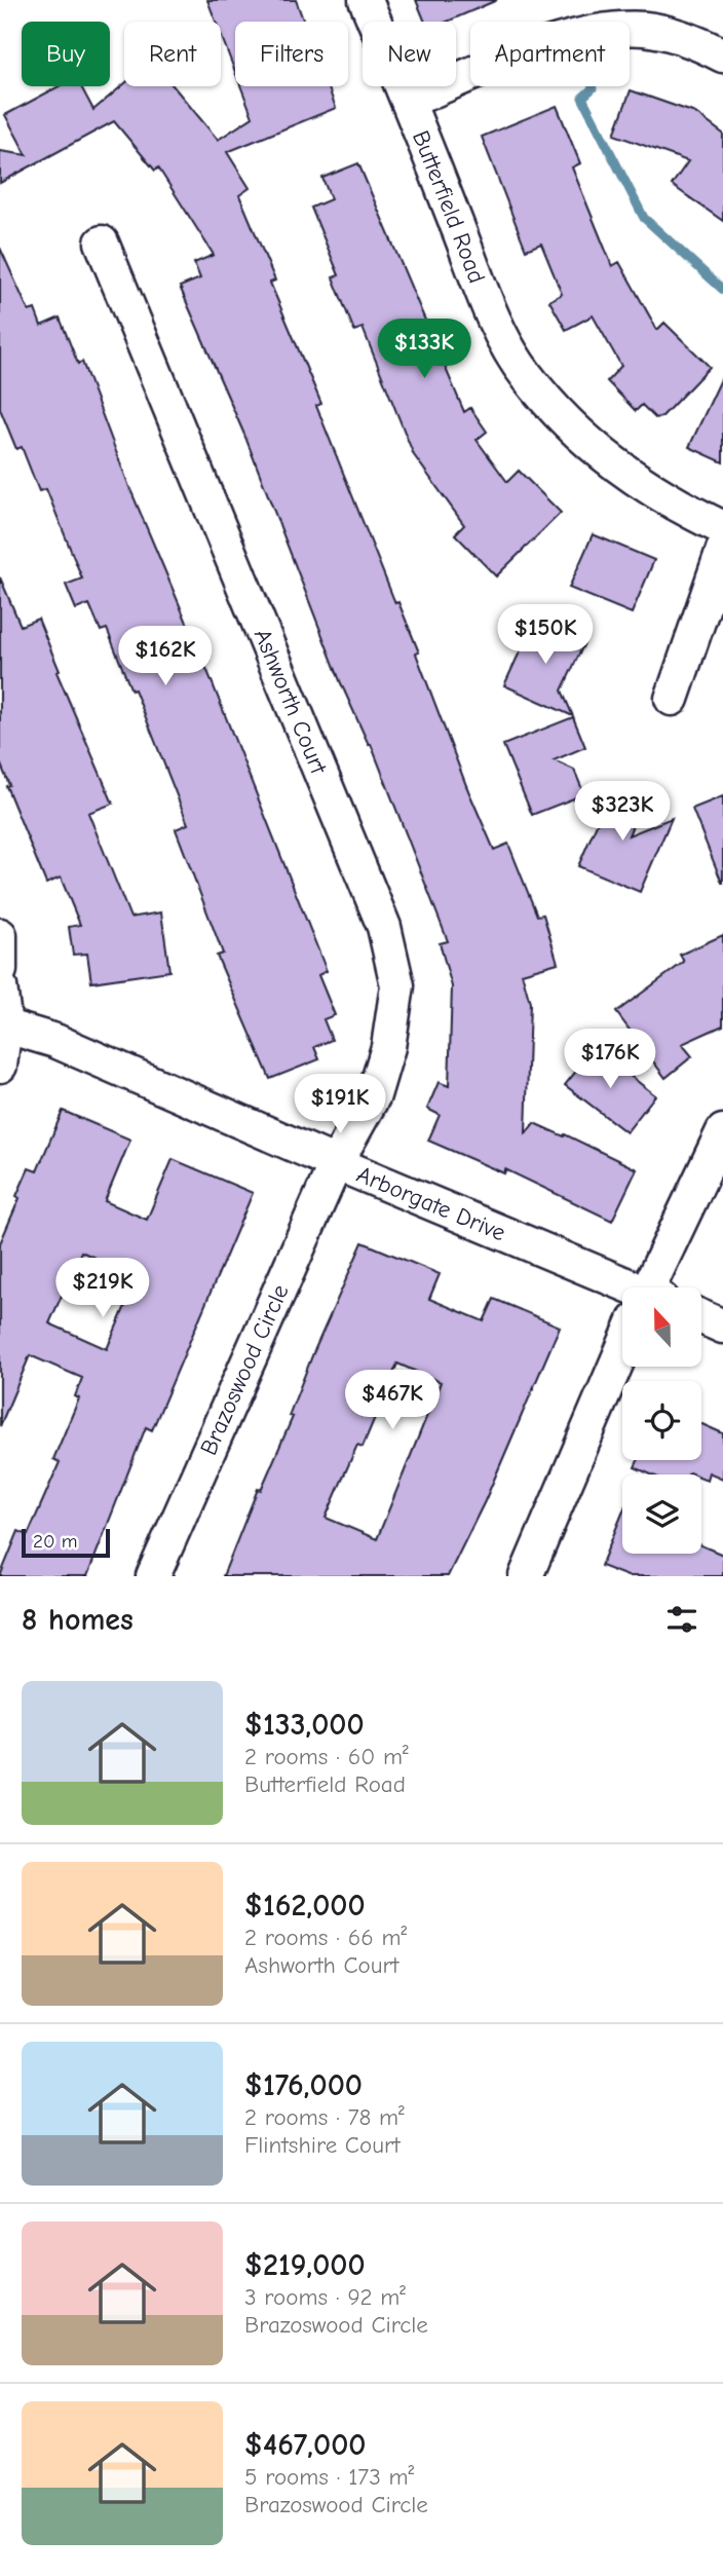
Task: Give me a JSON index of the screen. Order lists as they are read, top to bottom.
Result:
{
  "streets": {
    "street": [
      "Butterfield Road",
      "Ashworth Court",
      "Arborgate Drive",
      "Brazoswood Circle"
    ]
  },
  "crossings": [
    ["Ashworth Court", "Arborgate Drive"],
    ["Ashworth Court", "Brazoswood Circle"],
    ["Arborgate Drive", "Brazoswood Circle"]
  ],
  "scale_bar": "20 m",
  "north": "top",
  "page": {
    "chip": [
      "Buy",
      "Rent",
      "Filters",
      "New",
      "Apartment"
    ],
    "price": [
      "$133K",
      "$150K",
      "$162K",
      "$323K",
      "$176K",
      "$191K",
      "$219K",
      "$467K"
    ],
    "scale": "20 m",
    "heading": "8 homes",
    "list": [
      {
        "name": "$133,000",
        "note": "2 rooms · 60 m² · Butterfield Road"
      },
      {
        "name": "$162,000",
        "note": "2 rooms · 66 m² · Ashworth Court"
      },
      {
        "name": "$176,000",
        "note": "2 rooms · 78 m² · Flintshire Court"
      },
      {
        "name": "$219,000",
        "note": "3 rooms · 92 m² · Brazoswood Circle"
      },
      {
        "name": "$467,000",
        "note": "5 rooms · 173 m² · Brazoswood Circle"
      }
    ]
  }
}
